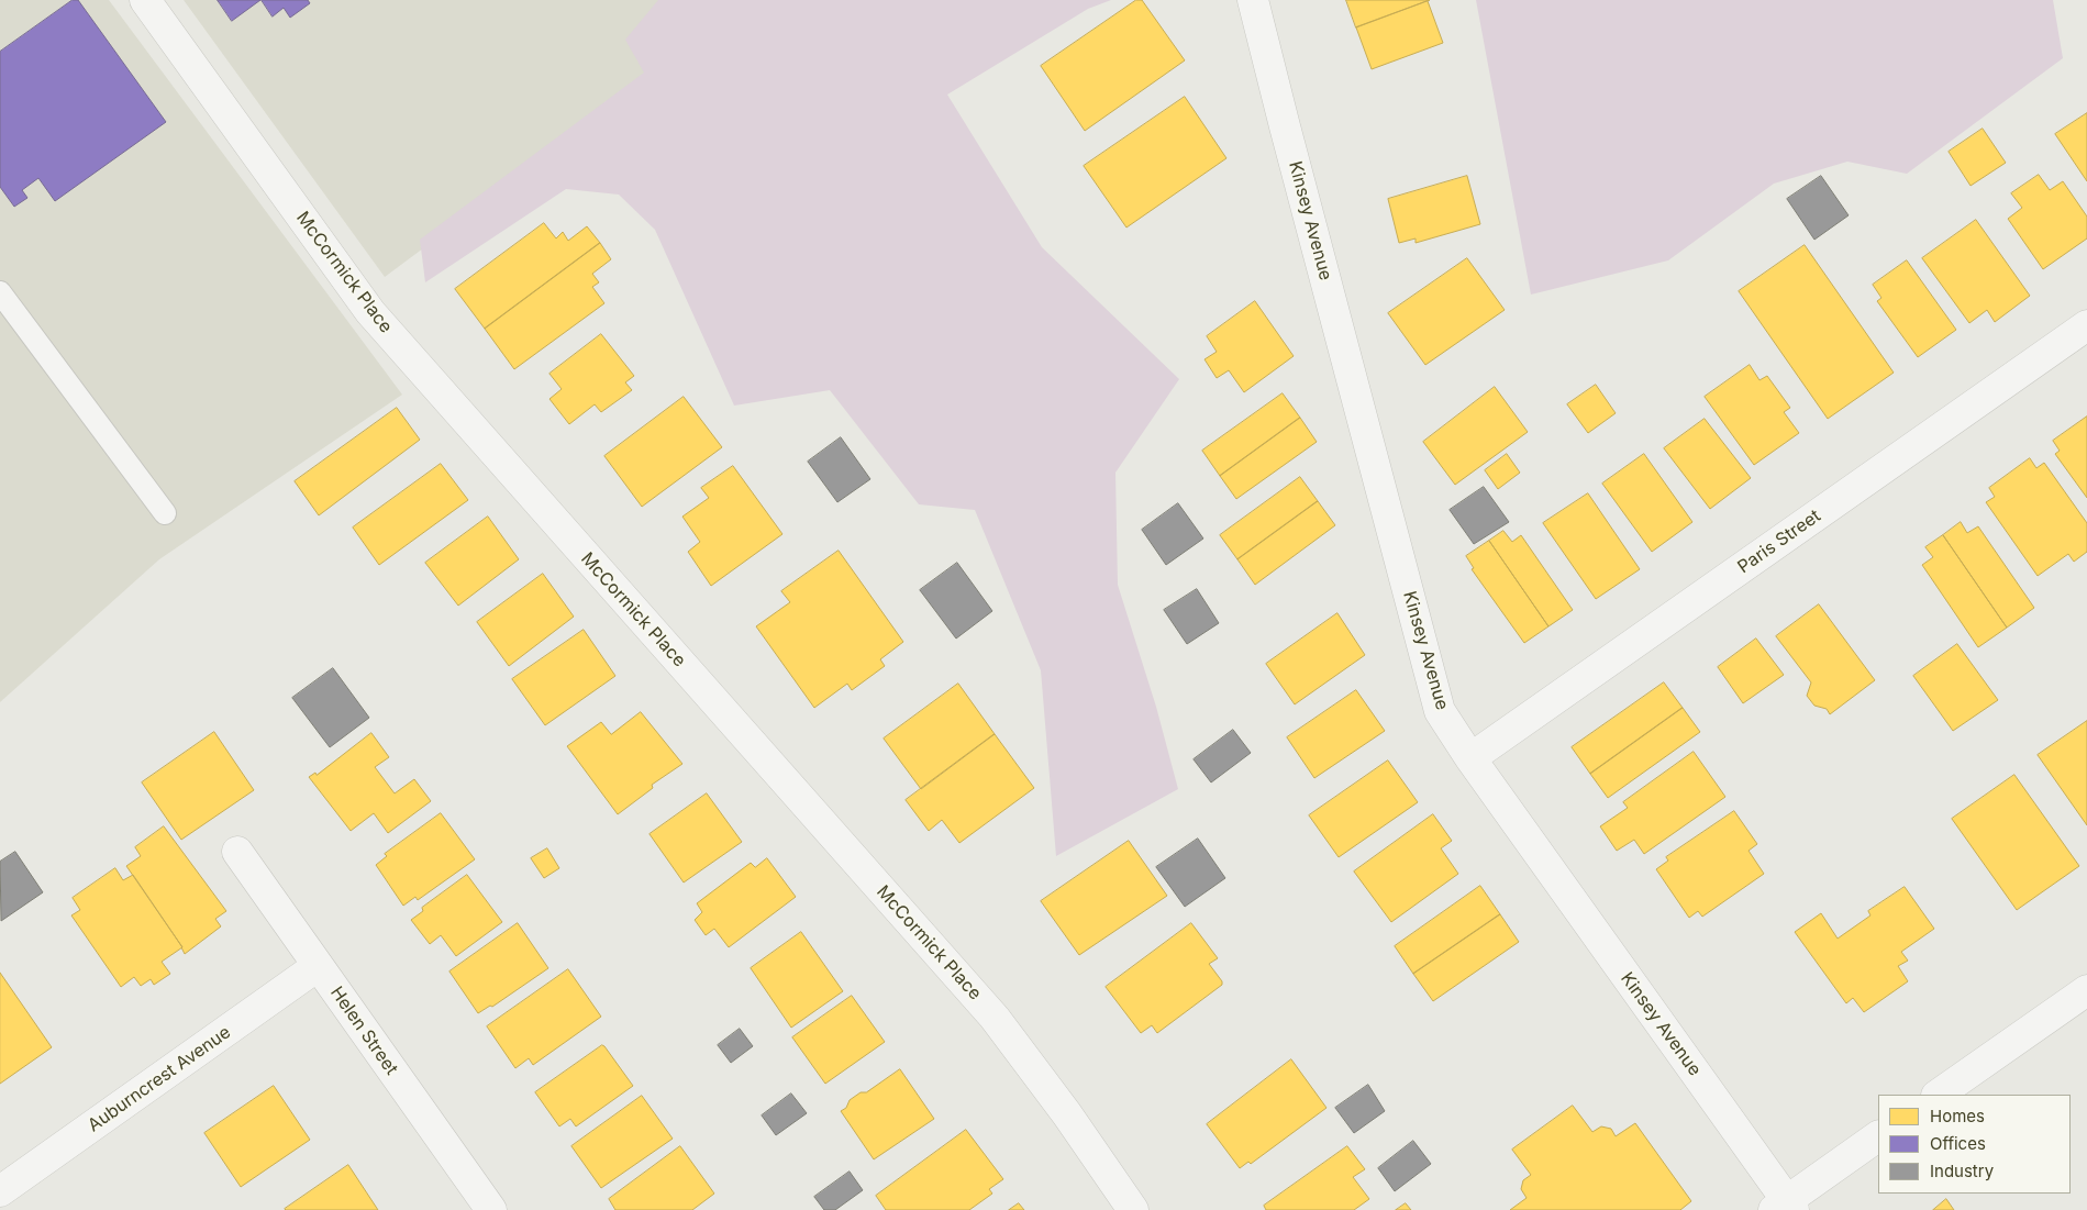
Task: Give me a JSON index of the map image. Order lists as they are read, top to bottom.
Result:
{
  "streets": {
    "street": [
      "Kinsey Avenue",
      "McCormick Place",
      "Paris Street",
      "Helen Street",
      "Auburncrest Avenue"
    ]
  },
  "crossings": [
    ["Kinsey Avenue", "Paris Street"],
    ["Helen Street", "Auburncrest Avenue"]
  ],
  "legend": ["Homes", "Offices", "Industry"]
}
